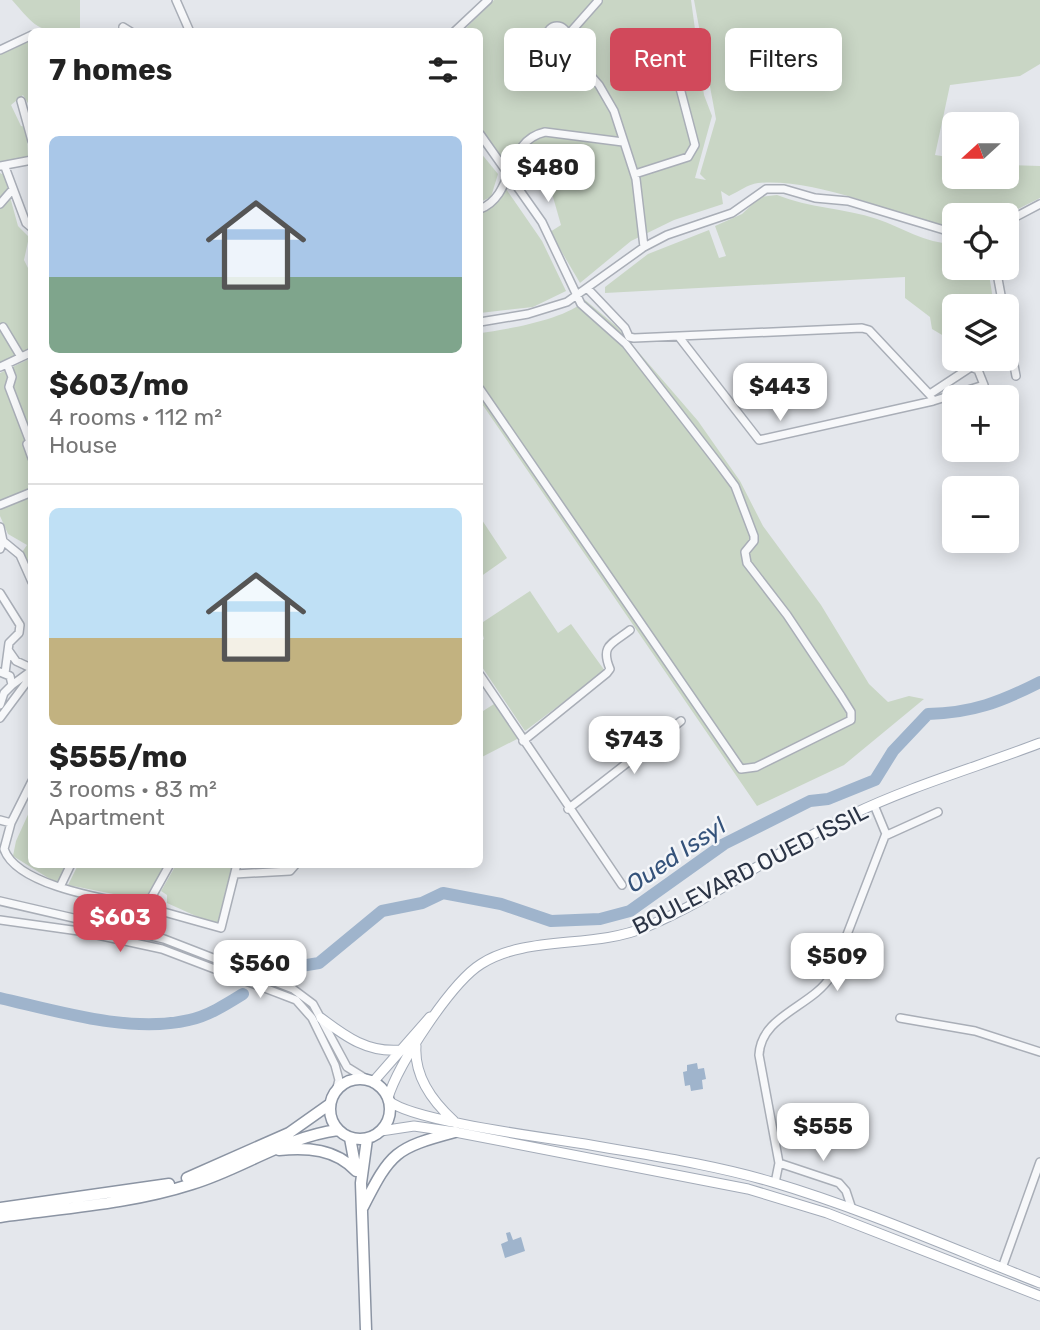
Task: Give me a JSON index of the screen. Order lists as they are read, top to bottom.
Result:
{
  "streets": {
    "main road": ["BOULEVARD OUED ISSIL"]
  },
  "water": ["Oued Issyl"],
  "north": "left",
  "page": {
    "chip": ["Buy", "Rent", "Filters"],
    "heading": "7 homes",
    "map_buttons": ["+", "−"],
    "list": [
      {
        "name": "$603/mo",
        "note": "4 rooms · 112 m² · House"
      },
      {
        "name": "$555/mo",
        "note": "3 rooms · 83 m² · Apartment"
      }
    ],
    "price": [
      "$480",
      "$443",
      "$743",
      "$603",
      "$509",
      "$560",
      "$555"
    ]
  }
}
